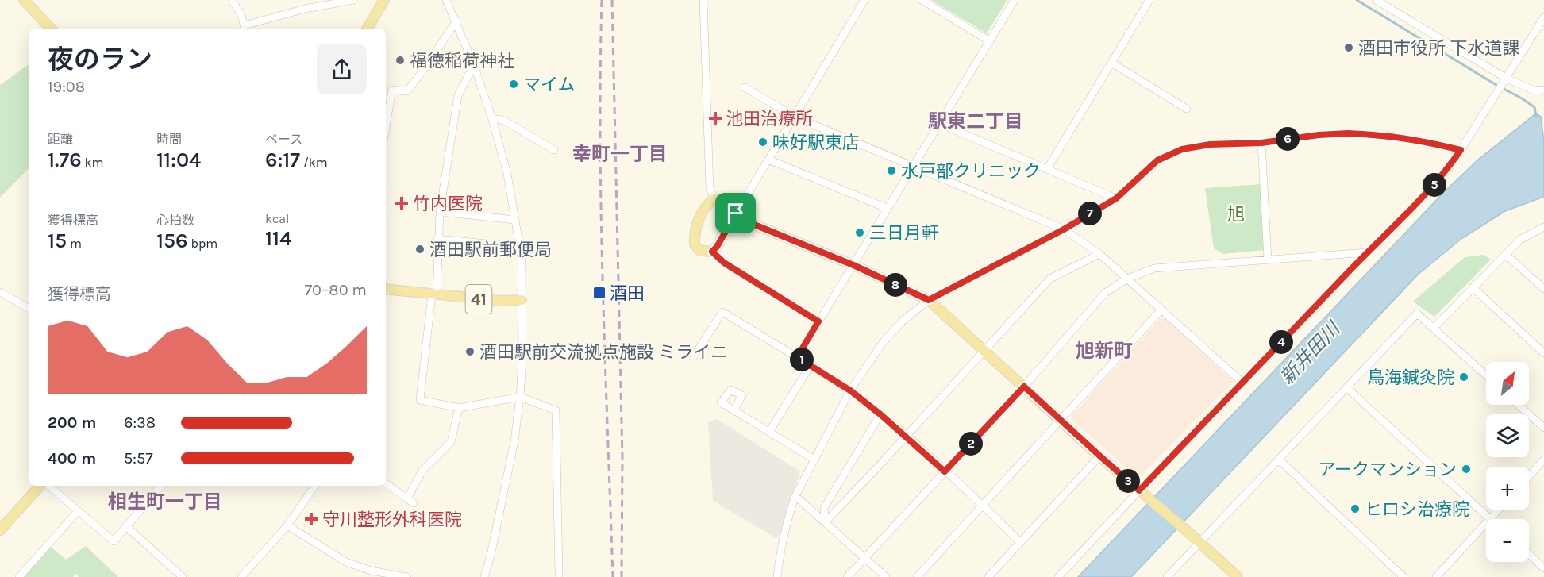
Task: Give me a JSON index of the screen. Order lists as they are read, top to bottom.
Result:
{
  "streets": {
    "main road": ["41"]
  },
  "districts": [
    "駅東二丁目",
    "幸町一丁目",
    "旭新町",
    "相生町一丁目"
  ],
  "water": ["新井田川"],
  "parks": ["旭"],
  "places": {
    "other": [
      "酒田市役所 下水道課",
      "福徳稲荷神社",
      "マイム",
      "味好駅東店",
      "水戸部クリニック",
      "三日月軒",
      "酒田駅前郵便局",
      "酒田駅前交流拠点施設 ミライニ",
      "鳥海鍼灸院",
      "アークマンション",
      "ヒロシ治療院"
    ],
    "health": ["池田治療所", "竹内医院", "守川整形外科医院"],
    "transit": ["酒田"]
  },
  "north": "top right",
  "page": {
    "heading": ["夜のラン", "19:08"],
    "stats": [
      ["距離", "1.76 km"],
      ["時間", "11:04"],
      ["ペース", "6:17 /km"],
      ["獲得標高", "15 m"],
      ["心拍数", "156 bpm"],
      ["kcal", "114"]
    ],
    "pins": [
      "6",
      "5",
      "7",
      "8",
      "4",
      "1",
      "2",
      "3"
    ],
    "chart": ["獲得標高", "70–80 m"],
    "map_buttons": ["+", "−"],
    "list": [
      {
        "name": "200 m",
        "note": "6:38"
      },
      {
        "name": "400 m",
        "note": "5:57"
      }
    ]
  }
}
